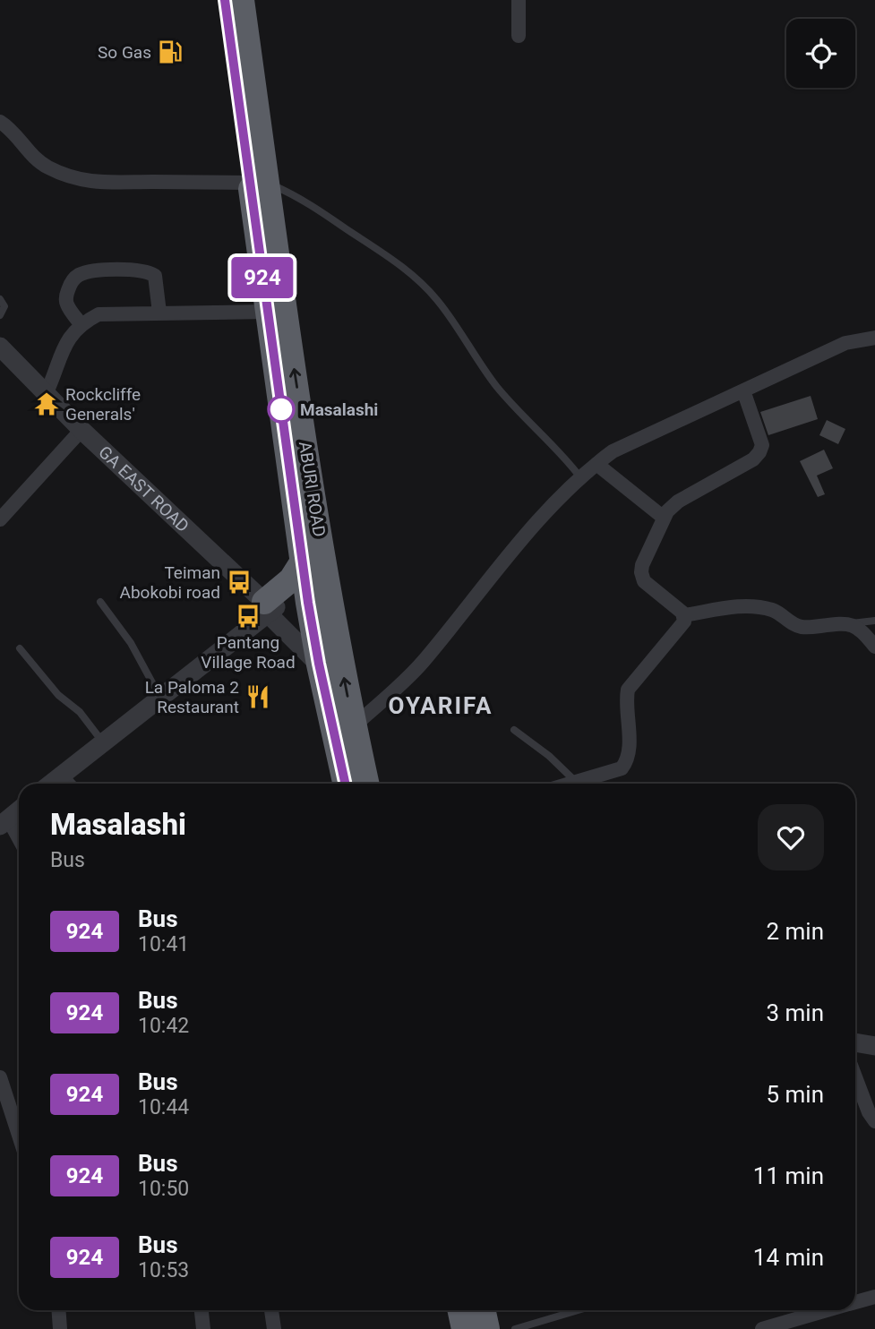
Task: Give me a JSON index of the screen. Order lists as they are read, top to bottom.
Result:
{
  "streets": {
    "highway": ["ABURI ROAD"],
    "street": ["GA EAST ROAD"]
  },
  "crossings": [
    ["GA EAST ROAD", "ABURI ROAD"]
  ],
  "districts": ["OYARIFA"],
  "places": {
    "fuel station": ["So Gas"],
    "temple": ["Rockcliffe Generals'"],
    "other": ["Masalashi"],
    "bus stop": ["Teiman Abokobi road", "Pantang Village Road"],
    "restaurant": ["La Paloma 2 Restaurant"]
  },
  "lines": ["bus line 924"],
  "page": {
    "on_map": "924",
    "heading": ["Masalashi", "Bus"],
    "list": [
      {
        "mark": "924",
        "name": "Bus",
        "note": "10:41",
        "value": "2 min"
      },
      {
        "mark": "924",
        "name": "Bus",
        "note": "10:42",
        "value": "3 min"
      },
      {
        "mark": "924",
        "name": "Bus",
        "note": "10:44",
        "value": "5 min"
      },
      {
        "mark": "924",
        "name": "Bus",
        "note": "10:50",
        "value": "11 min"
      },
      {
        "mark": "924",
        "name": "Bus",
        "note": "10:53",
        "value": "14 min"
      }
    ]
  }
}
